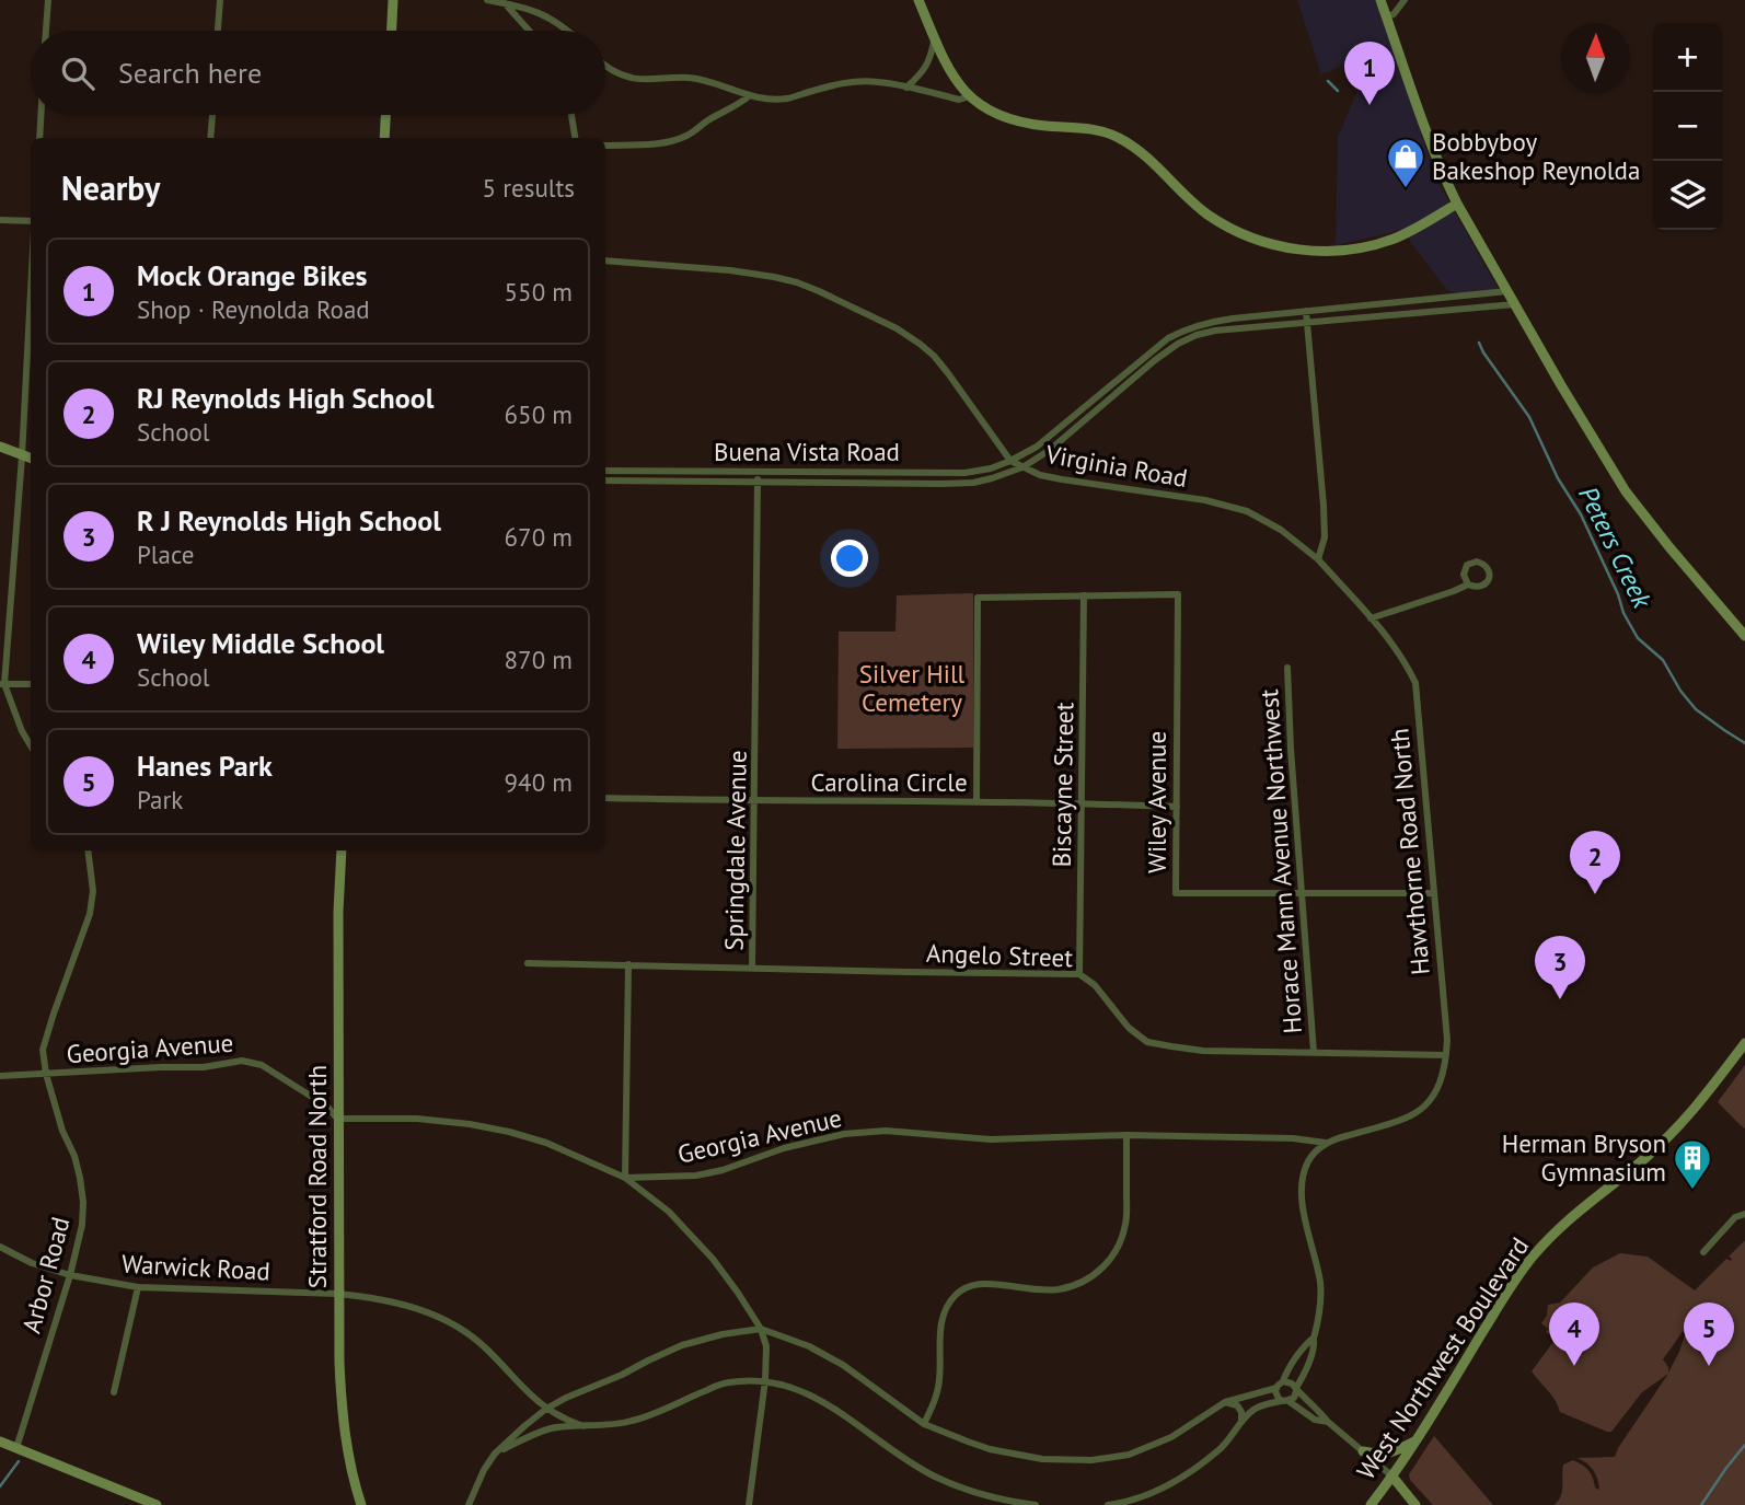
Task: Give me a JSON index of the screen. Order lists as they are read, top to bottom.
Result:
{
  "streets": {
    "main road": ["Stratford Road North", "West Northwest Boulevard"],
    "street": [
      "Buena Vista Road",
      "Virginia Road",
      "Carolina Circle",
      "Biscayne Street",
      "Wiley Avenue",
      "Springdale Avenue",
      "Hawthorne Road North",
      "Horace Mann Avenue Northwest",
      "Angelo Street",
      "Georgia Avenue",
      "Warwick Road",
      "Arbor Road"
    ]
  },
  "crossings": [
    ["Buena Vista Road", "Virginia Road"],
    ["Buena Vista Road", "Springdale Avenue"],
    ["Virginia Road", "Hawthorne Road North"],
    ["Carolina Circle", "Biscayne Street"],
    ["Carolina Circle", "Wiley Avenue"],
    ["Carolina Circle", "Springdale Avenue"],
    ["Biscayne Street", "Wiley Avenue"],
    ["Biscayne Street", "Angelo Street"],
    ["Wiley Avenue", "Hawthorne Road North"],
    ["Wiley Avenue", "Horace Mann Avenue Northwest"],
    ["Springdale Avenue", "Angelo Street"],
    ["Hawthorne Road North", "Angelo Street"],
    ["Hawthorne Road North", "Georgia Avenue"],
    ["Horace Mann Avenue Northwest", "Angelo Street"],
    ["Georgia Avenue", "Stratford Road North"],
    ["Georgia Avenue", "Arbor Road"],
    ["Stratford Road North", "Warwick Road"],
    ["Warwick Road", "Arbor Road"]
  ],
  "water": ["Peters Creek"],
  "parks": ["Silver Hill Cemetery"],
  "places": {
    "shop": ["Bobbyboy Bakeshop Reynolda"],
    "building": ["Herman Bryson Gymnasium"]
  },
  "north": "top",
  "page": {
    "map_buttons": ["+", "−"],
    "search": "Search here",
    "pins": [
      "1",
      "2",
      "3",
      "4",
      "5"
    ],
    "heading": ["Nearby", "5 results"],
    "list": [
      {
        "mark": "1",
        "name": "Mock Orange Bikes",
        "note": "Shop · Reynolda Road",
        "value": "550 m"
      },
      {
        "mark": "2",
        "name": "RJ Reynolds High School",
        "note": "School",
        "value": "650 m"
      },
      {
        "mark": "3",
        "name": "R J Reynolds High School",
        "note": "Place",
        "value": "670 m"
      },
      {
        "mark": "4",
        "name": "Wiley Middle School",
        "note": "School",
        "value": "870 m"
      },
      {
        "mark": "5",
        "name": "Hanes Park",
        "note": "Park",
        "value": "940 m"
      }
    ]
  }
}
